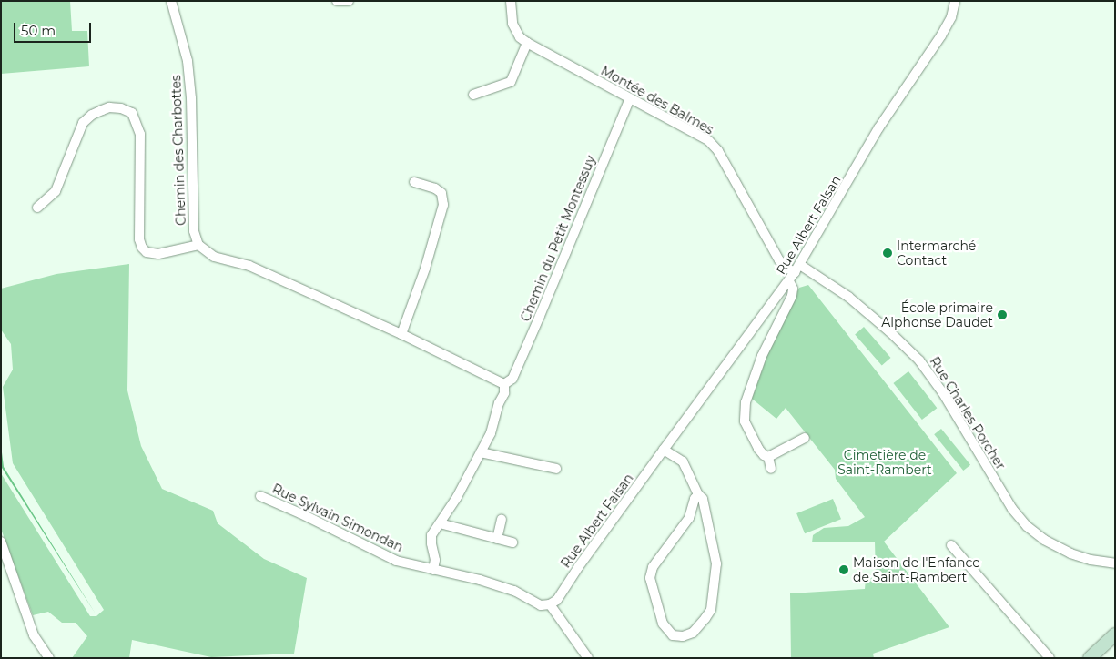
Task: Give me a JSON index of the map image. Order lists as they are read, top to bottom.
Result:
{
  "streets": {
    "street": [
      "Montée des Balmes",
      "Chemin des Charbottes",
      "Rue Albert Falsan",
      "Chemin du Petit Montessuy",
      "Rue Charles Porcher",
      "Rue Sylvain Simondan"
    ]
  },
  "crossings": [
    ["Montée des Balmes", "Rue Albert Falsan"],
    ["Montée des Balmes", "Chemin du Petit Montessuy"],
    ["Montée des Balmes", "Rue Charles Porcher"],
    ["Rue Albert Falsan", "Rue Charles Porcher"],
    ["Rue Albert Falsan", "Rue Sylvain Simondan"]
  ],
  "parks": ["Cimetière de Saint-Rambert"],
  "places": ["Intermarché Contact", "École primaire Alphonse Daudet", "Maison de l'Enfance de Saint-Rambert"],
  "scale_bar": "50 m"
}
